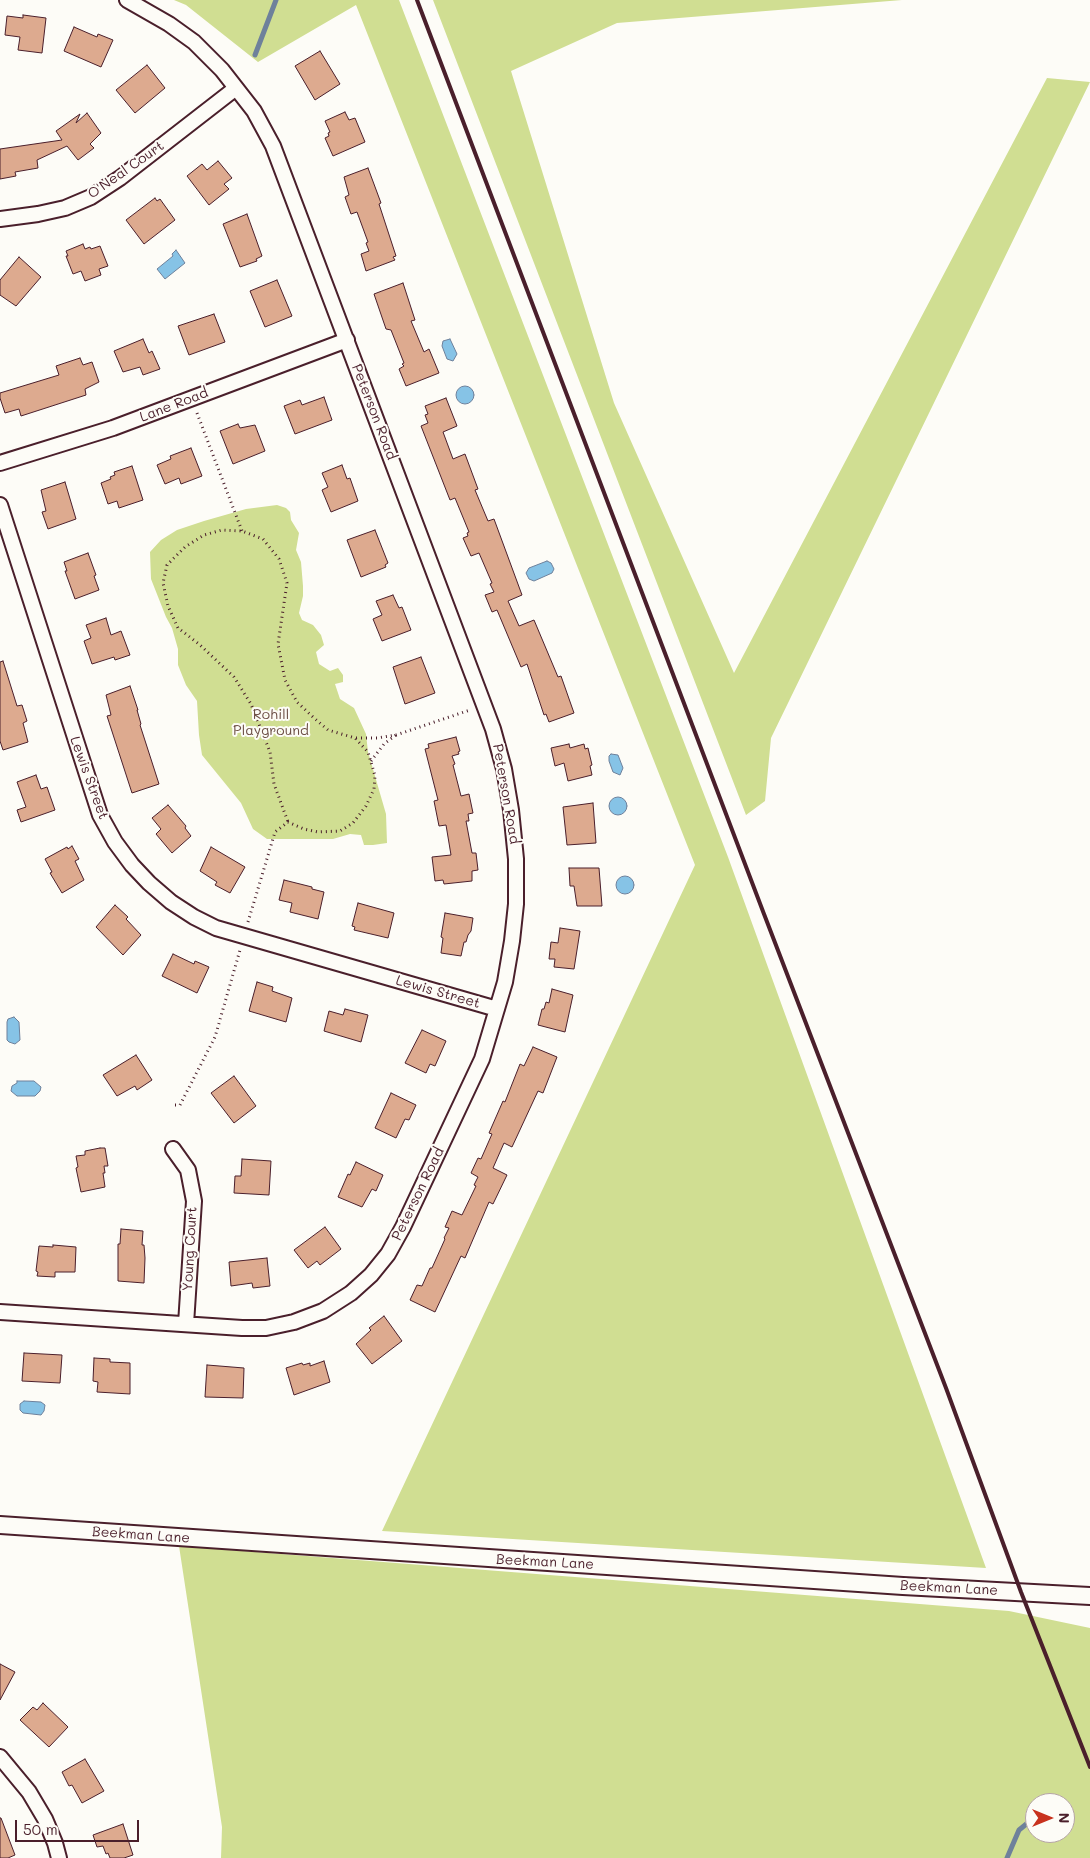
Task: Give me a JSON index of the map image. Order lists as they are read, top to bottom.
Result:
{
  "streets": {
    "street": [
      "O'Neal Court",
      "Lane Road",
      "Peterson Road",
      "Lewis Street",
      "Young Court",
      "Beekman Lane"
    ]
  },
  "crossings": [
    ["O'Neal Court", "Peterson Road"],
    ["Lane Road", "Peterson Road"],
    ["Peterson Road", "Lewis Street"],
    ["Peterson Road", "Young Court"]
  ],
  "parks": ["Rohill Playground"],
  "scale_bar": "50 m",
  "north": "right"
}
